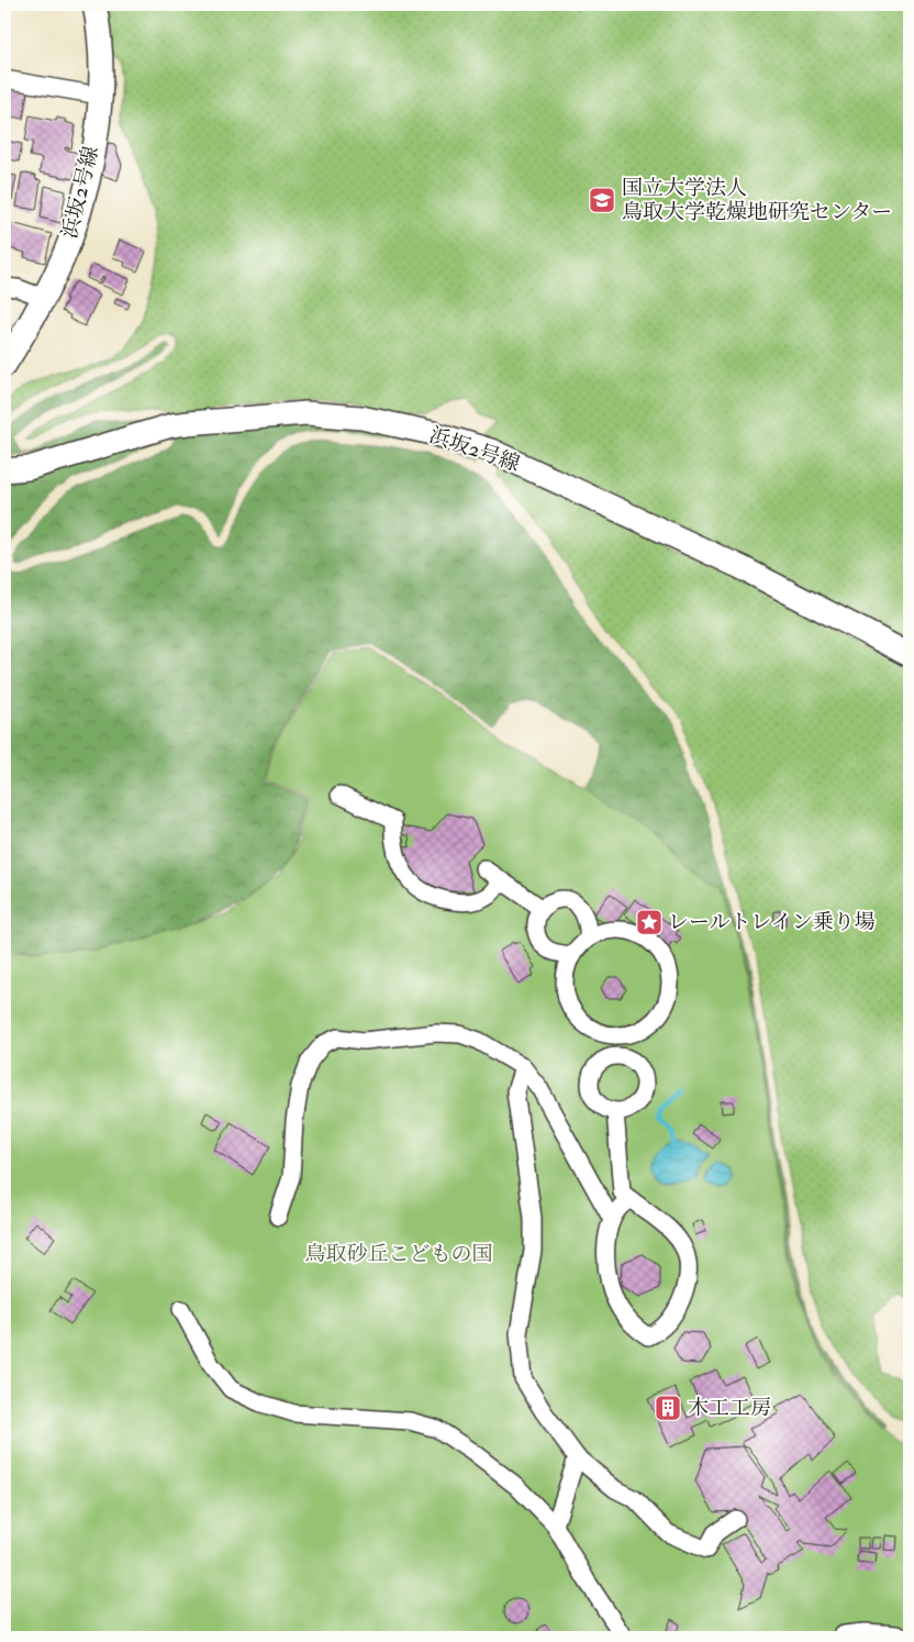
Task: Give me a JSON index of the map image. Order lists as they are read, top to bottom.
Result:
{
  "streets": {
    "street": ["浜坂2号線"]
  },
  "parks": ["鳥取砂丘こどもの国"],
  "places": {
    "school or university": ["国立大学法人 鳥取大学乾燥地研究センター"],
    "place": ["レールトレイン乗り場"],
    "building": ["木工工房"]
  }
}
